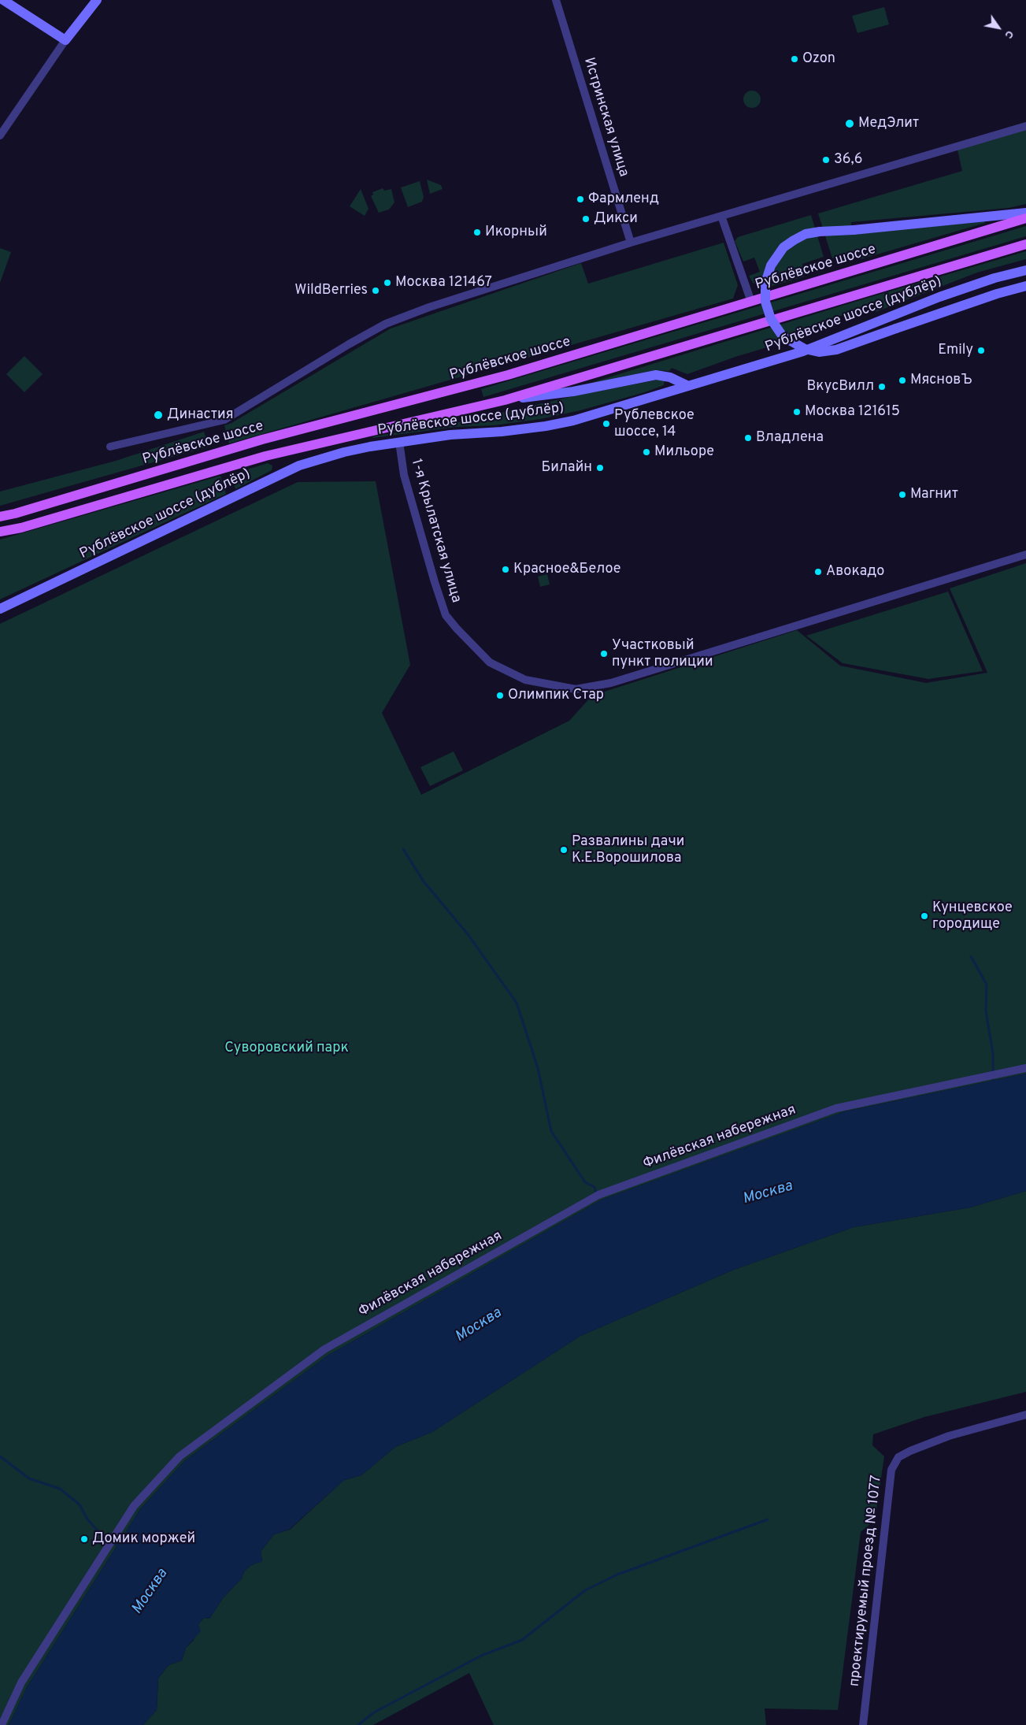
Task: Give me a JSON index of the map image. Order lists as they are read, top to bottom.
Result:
{
  "streets": {
    "main road": ["Рублёвское шоссе", "Рублёвское шоссе (дублёр)"],
    "street": [
      "Истринская улица",
      "1-я Крылатская улица",
      "Филёвская набережная",
      "проектируемый проезд № 1077"
    ]
  },
  "crossings": [
    ["Рублёвское шоссе (дублёр)", "1-я Крылатская улица"]
  ],
  "water": ["Москва"],
  "parks": ["Суворовский парк"],
  "places": [
    "Ozon",
    "МедЭлит",
    "36,6",
    "Фармленд",
    "Дикси",
    "Икорный",
    "Москва 121467",
    "WildBerries",
    "Emily",
    "МясновЪ",
    "ВкусВилл",
    "Москва 121615",
    "Династия",
    "Рублевское шоссе, 14",
    "Владлена",
    "Мильоре",
    "Билайн",
    "Магнит",
    "Красное&Белое",
    "Авокадо",
    "Участковый пункт полиции",
    "Олимпик Стар",
    "Развалины дачи К.Е.Ворошилова",
    "Кунцевское городище",
    "Домик моржей"
  ],
  "north": "bottom right"
}
